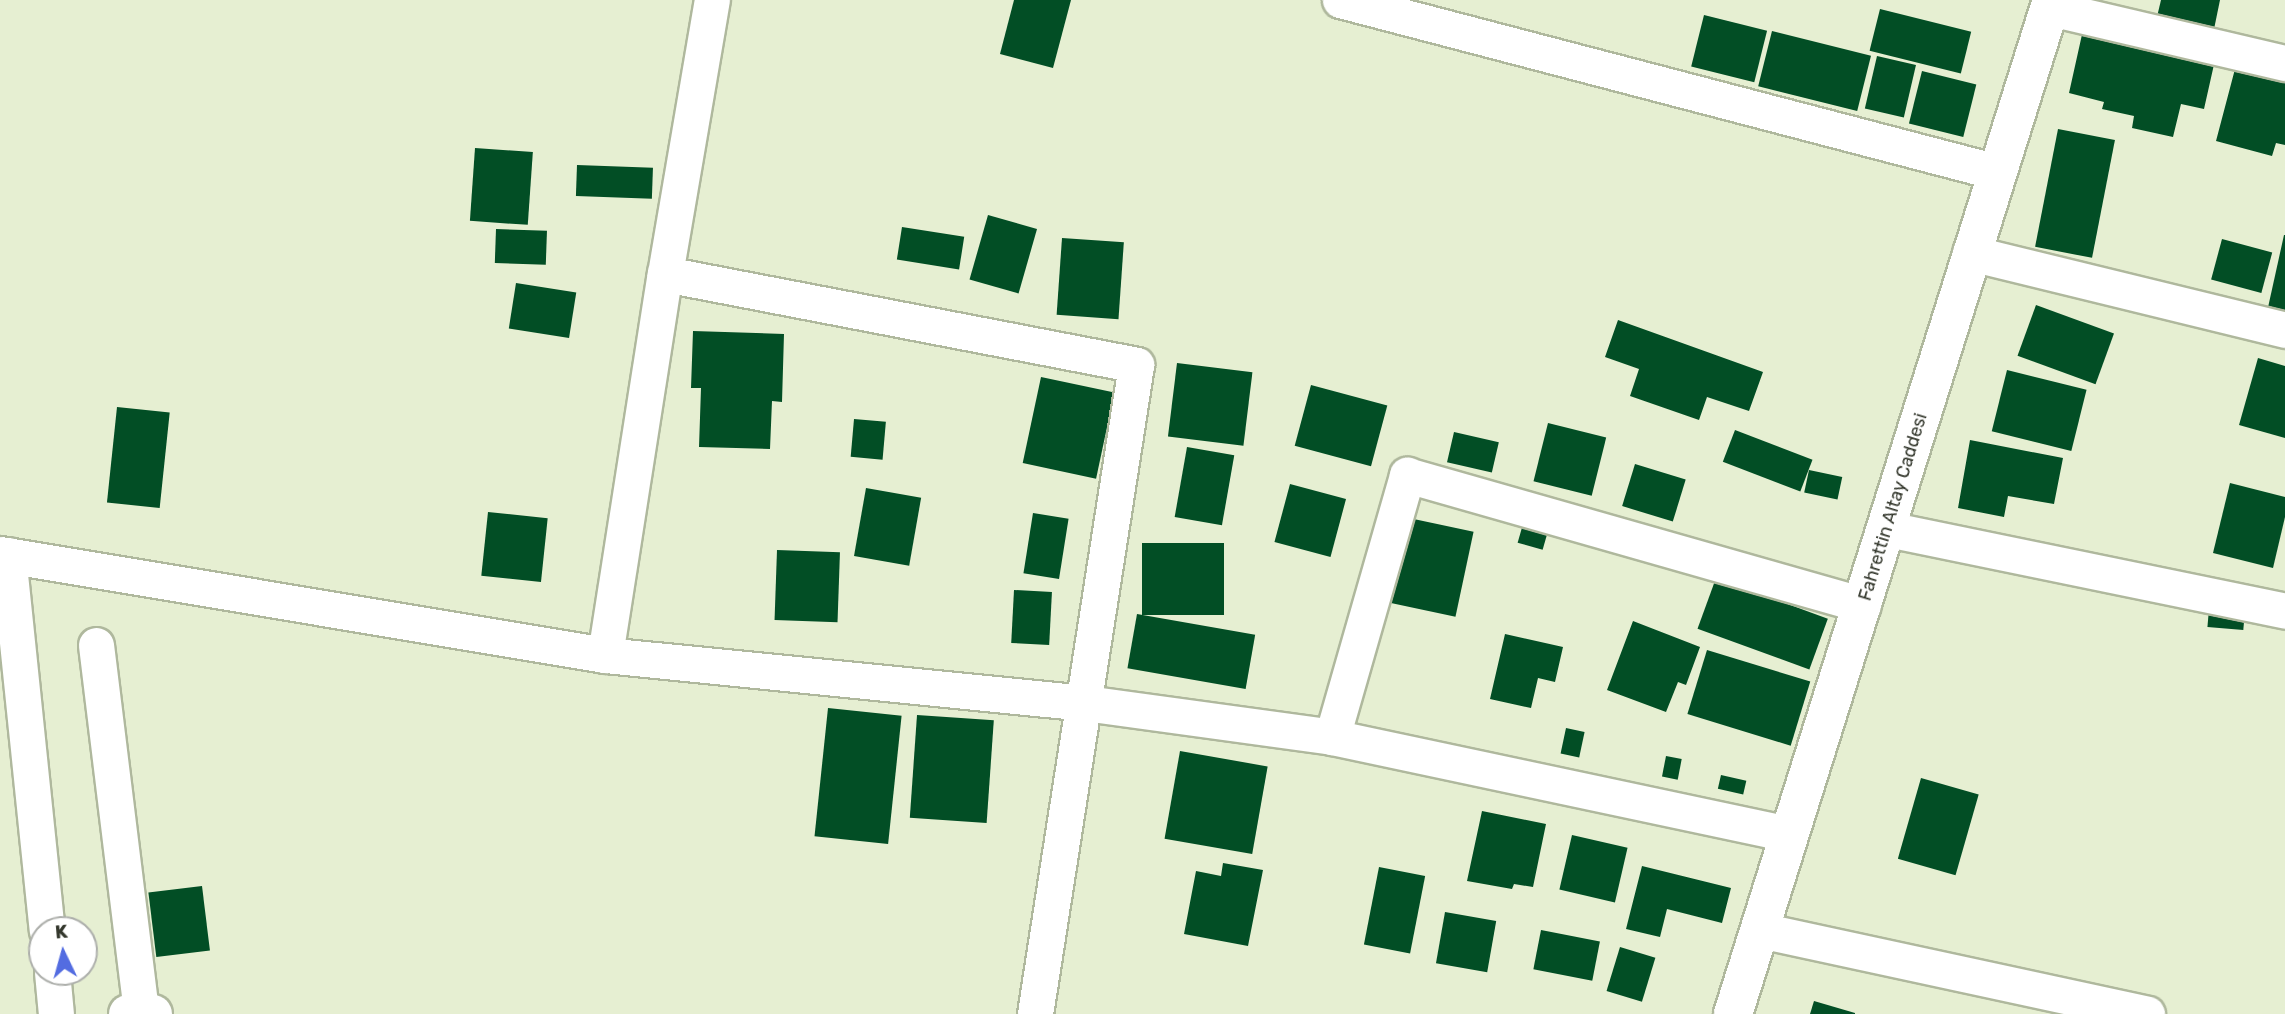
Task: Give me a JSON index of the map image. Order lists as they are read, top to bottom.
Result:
{
  "streets": {
    "street": ["Fahrettin Altay Caddesi"]
  },
  "north": "top"
}
